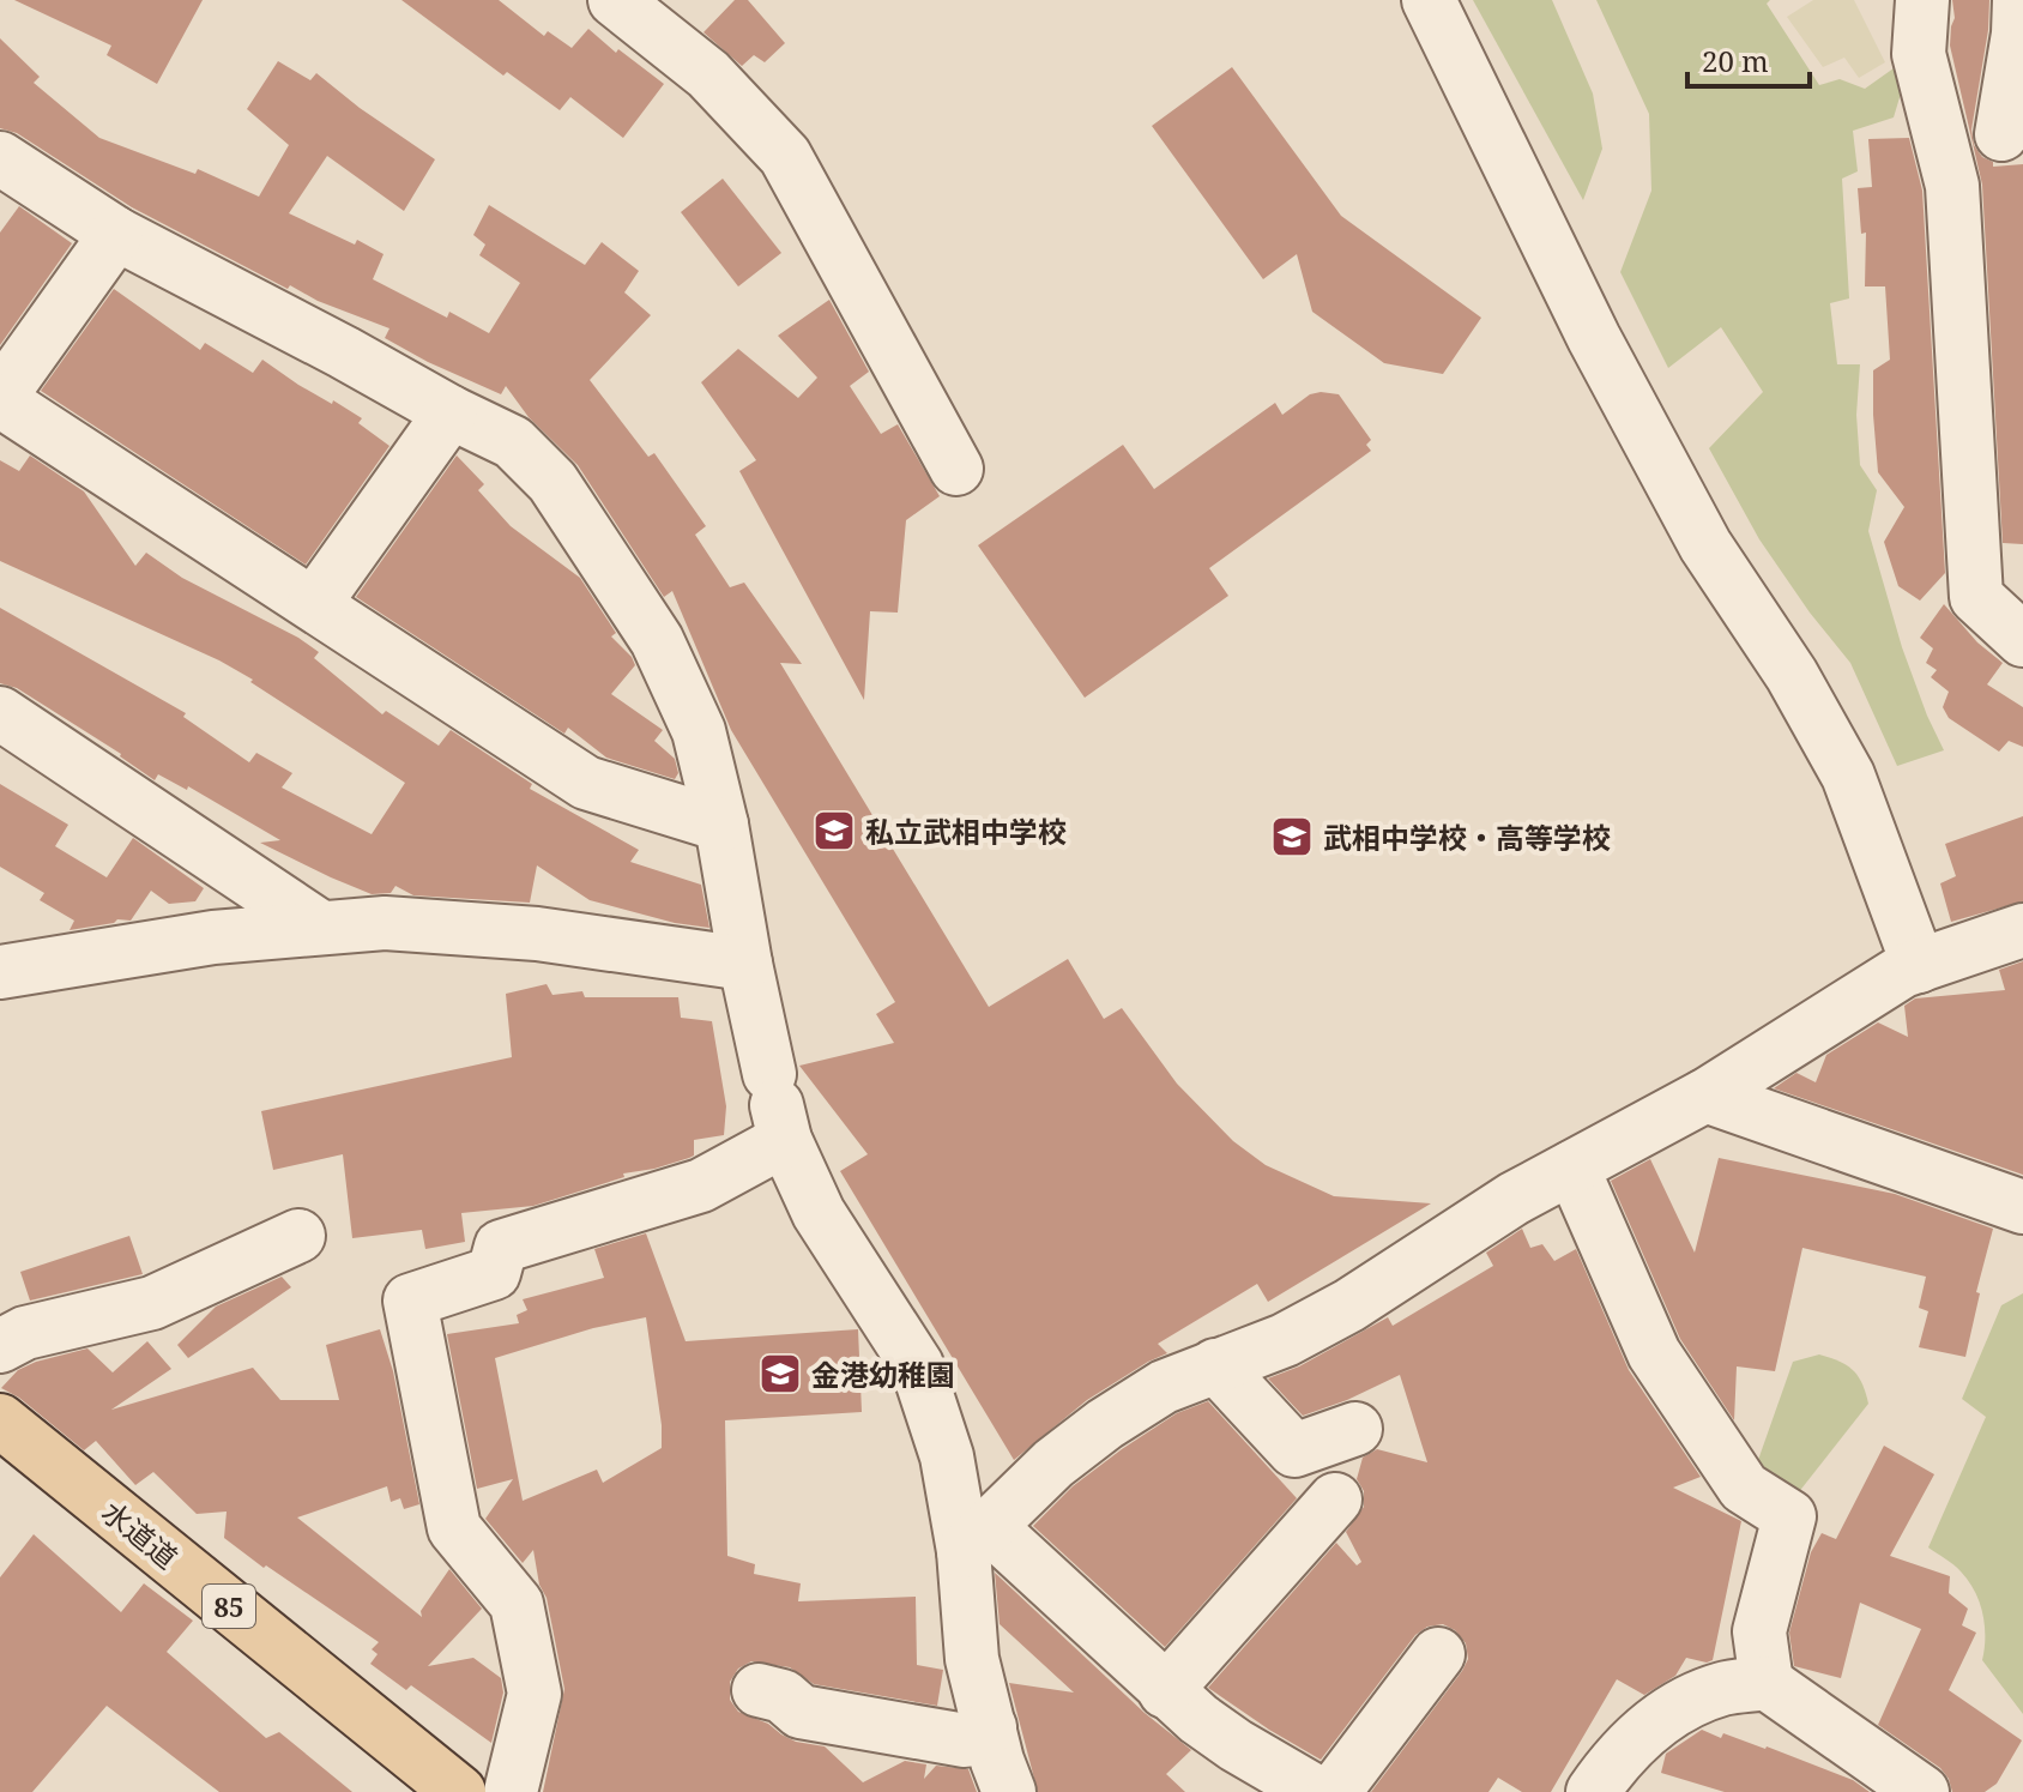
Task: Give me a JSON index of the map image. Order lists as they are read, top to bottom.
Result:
{
  "streets": {
    "main road": ["水道道", "85"]
  },
  "places": {
    "school or university": ["私立武相中学校", "武相中学校・高等学校", "金港幼稚園"]
  },
  "scale_bar": "20 m"
}
